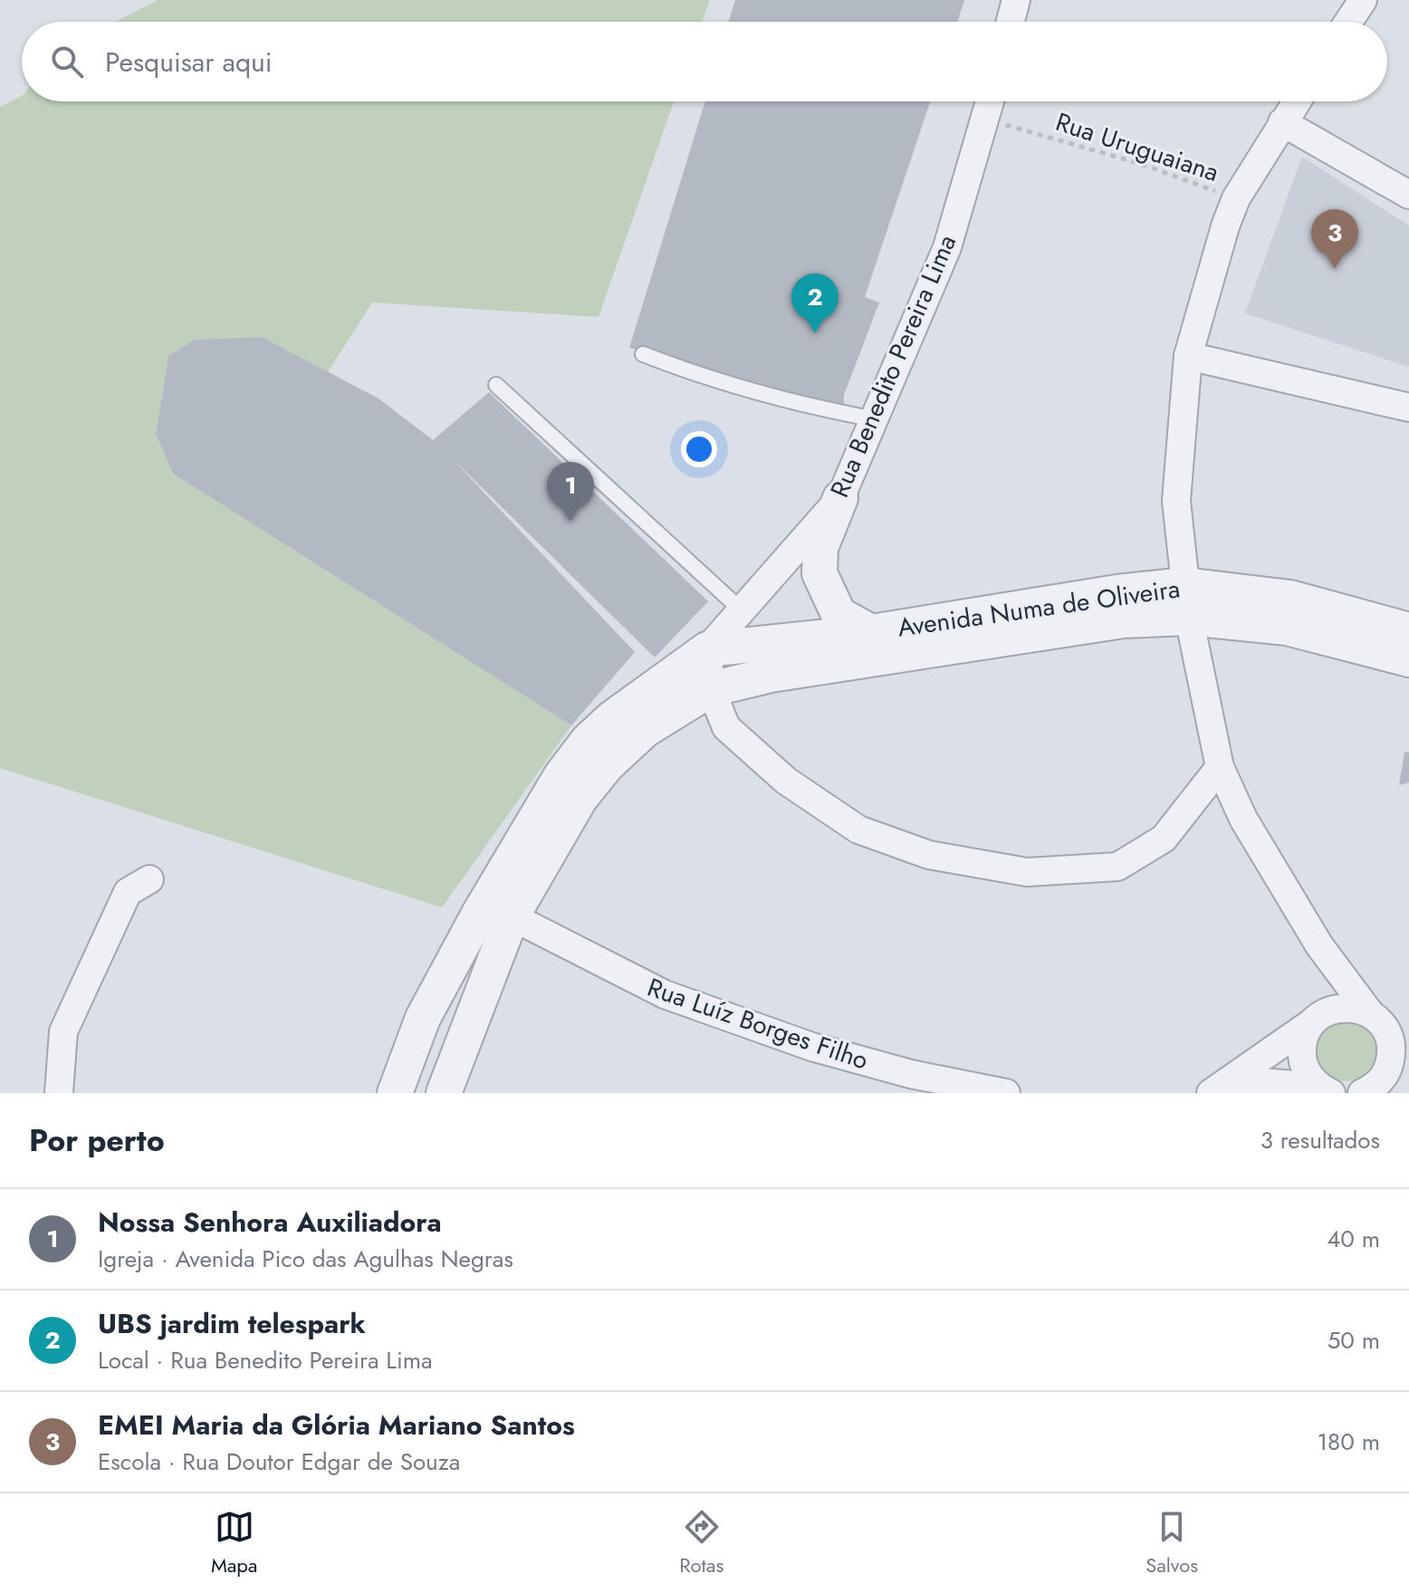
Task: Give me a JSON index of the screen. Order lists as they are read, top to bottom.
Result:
{
  "streets": {
    "street": ["Rua Benedito Pereira Lima", "Avenida Numa de Oliveira", "Rua Luíz Borges Filho"],
    "path": ["Rua Uruguaiana"]
  },
  "crossings": [
    ["Rua Uruguaiana", "Rua Benedito Pereira Lima"],
    ["Rua Benedito Pereira Lima", "Avenida Numa de Oliveira"],
    ["Avenida Numa de Oliveira", "Rua Luíz Borges Filho"]
  ],
  "page": {
    "search": "Pesquisar aqui",
    "pins": ["3", "2", "1"],
    "heading": ["Por perto", "3 resultados"],
    "list": [
      {
        "mark": "1",
        "name": "Nossa Senhora Auxiliadora",
        "note": "Igreja · Avenida Pico das Agulhas Negras",
        "value": "40 m"
      },
      {
        "mark": "2",
        "name": "UBS jardim telespark",
        "note": "Local · Rua Benedito Pereira Lima",
        "value": "50 m"
      },
      {
        "mark": "3",
        "name": "EMEI Maria da Glória Mariano Santos",
        "note": "Escola · Rua Doutor Edgar de Souza",
        "value": "180 m"
      }
    ],
    "nav": ["Mapa", "Rotas", "Salvos"]
  }
}
